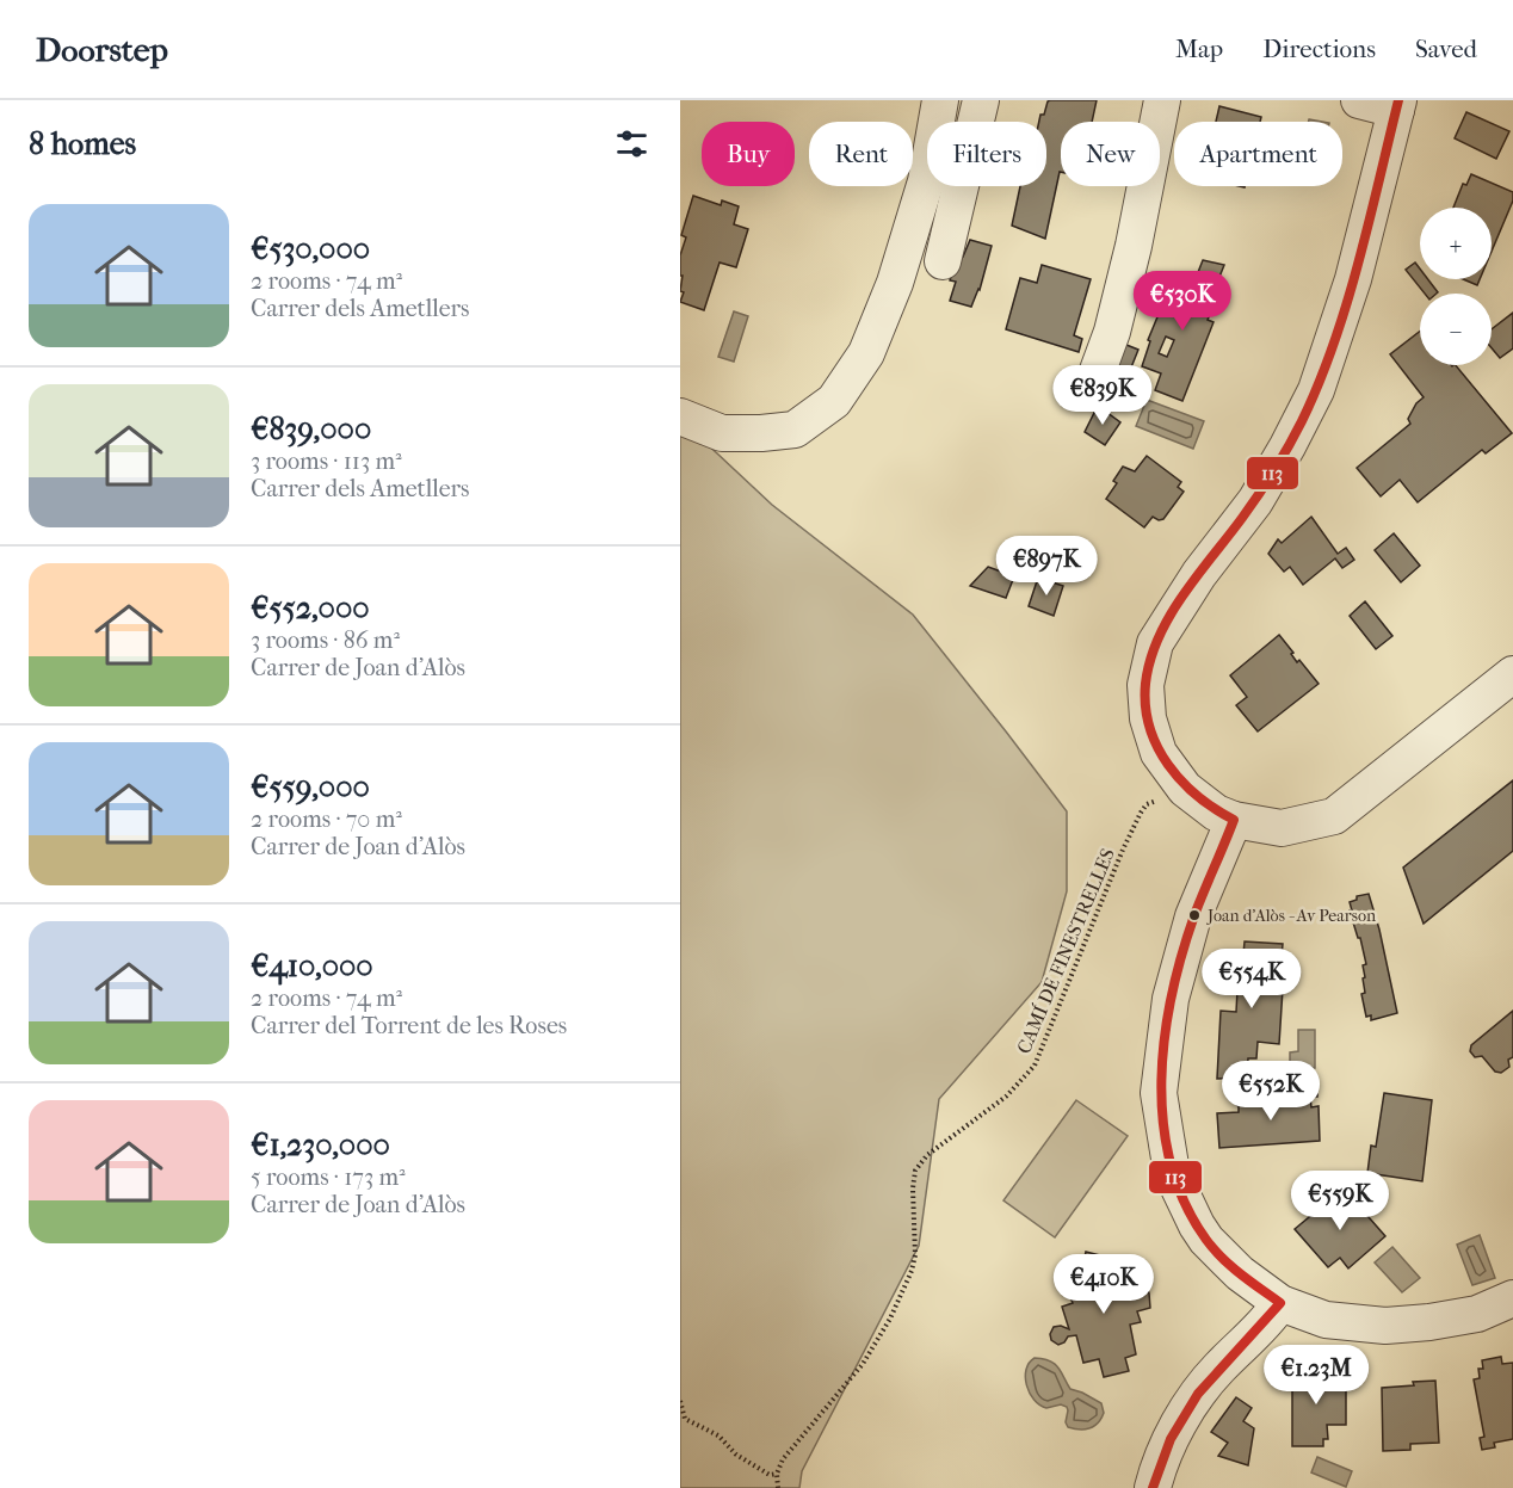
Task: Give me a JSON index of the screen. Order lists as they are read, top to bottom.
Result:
{
  "streets": {
    "path": ["CAMÍ DE FINESTRELLES"]
  },
  "places": ["Joan d'Alòs - Av Pearson"],
  "lines": ["transit line 113"],
  "page": {
    "header": "Doorstep",
    "nav": ["Map", "Directions", "Saved"],
    "heading": "8 homes",
    "chip": [
      "Buy",
      "Rent",
      "Filters",
      "New",
      "Apartment"
    ],
    "list": [
      {
        "name": "€530,000",
        "note": "2 rooms · 74 m² · Carrer dels Ametllers"
      },
      {
        "name": "€839,000",
        "note": "3 rooms · 113 m² · Carrer dels Ametllers"
      },
      {
        "name": "€552,000",
        "note": "3 rooms · 86 m² · Carrer de Joan d'Alòs"
      },
      {
        "name": "€559,000",
        "note": "2 rooms · 70 m² · Carrer de Joan d'Alòs"
      },
      {
        "name": "€410,000",
        "note": "2 rooms · 74 m² · Carrer del Torrent de les Roses"
      },
      {
        "name": "€1,230,000",
        "note": "5 rooms · 173 m² · Carrer de Joan d'Alòs"
      }
    ],
    "map_buttons": ["+", "−"],
    "price": [
      "€530K",
      "€839K",
      "€897K",
      "€554K",
      "€552K",
      "€559K",
      "€410K",
      "€1.23M"
    ]
  }
}
